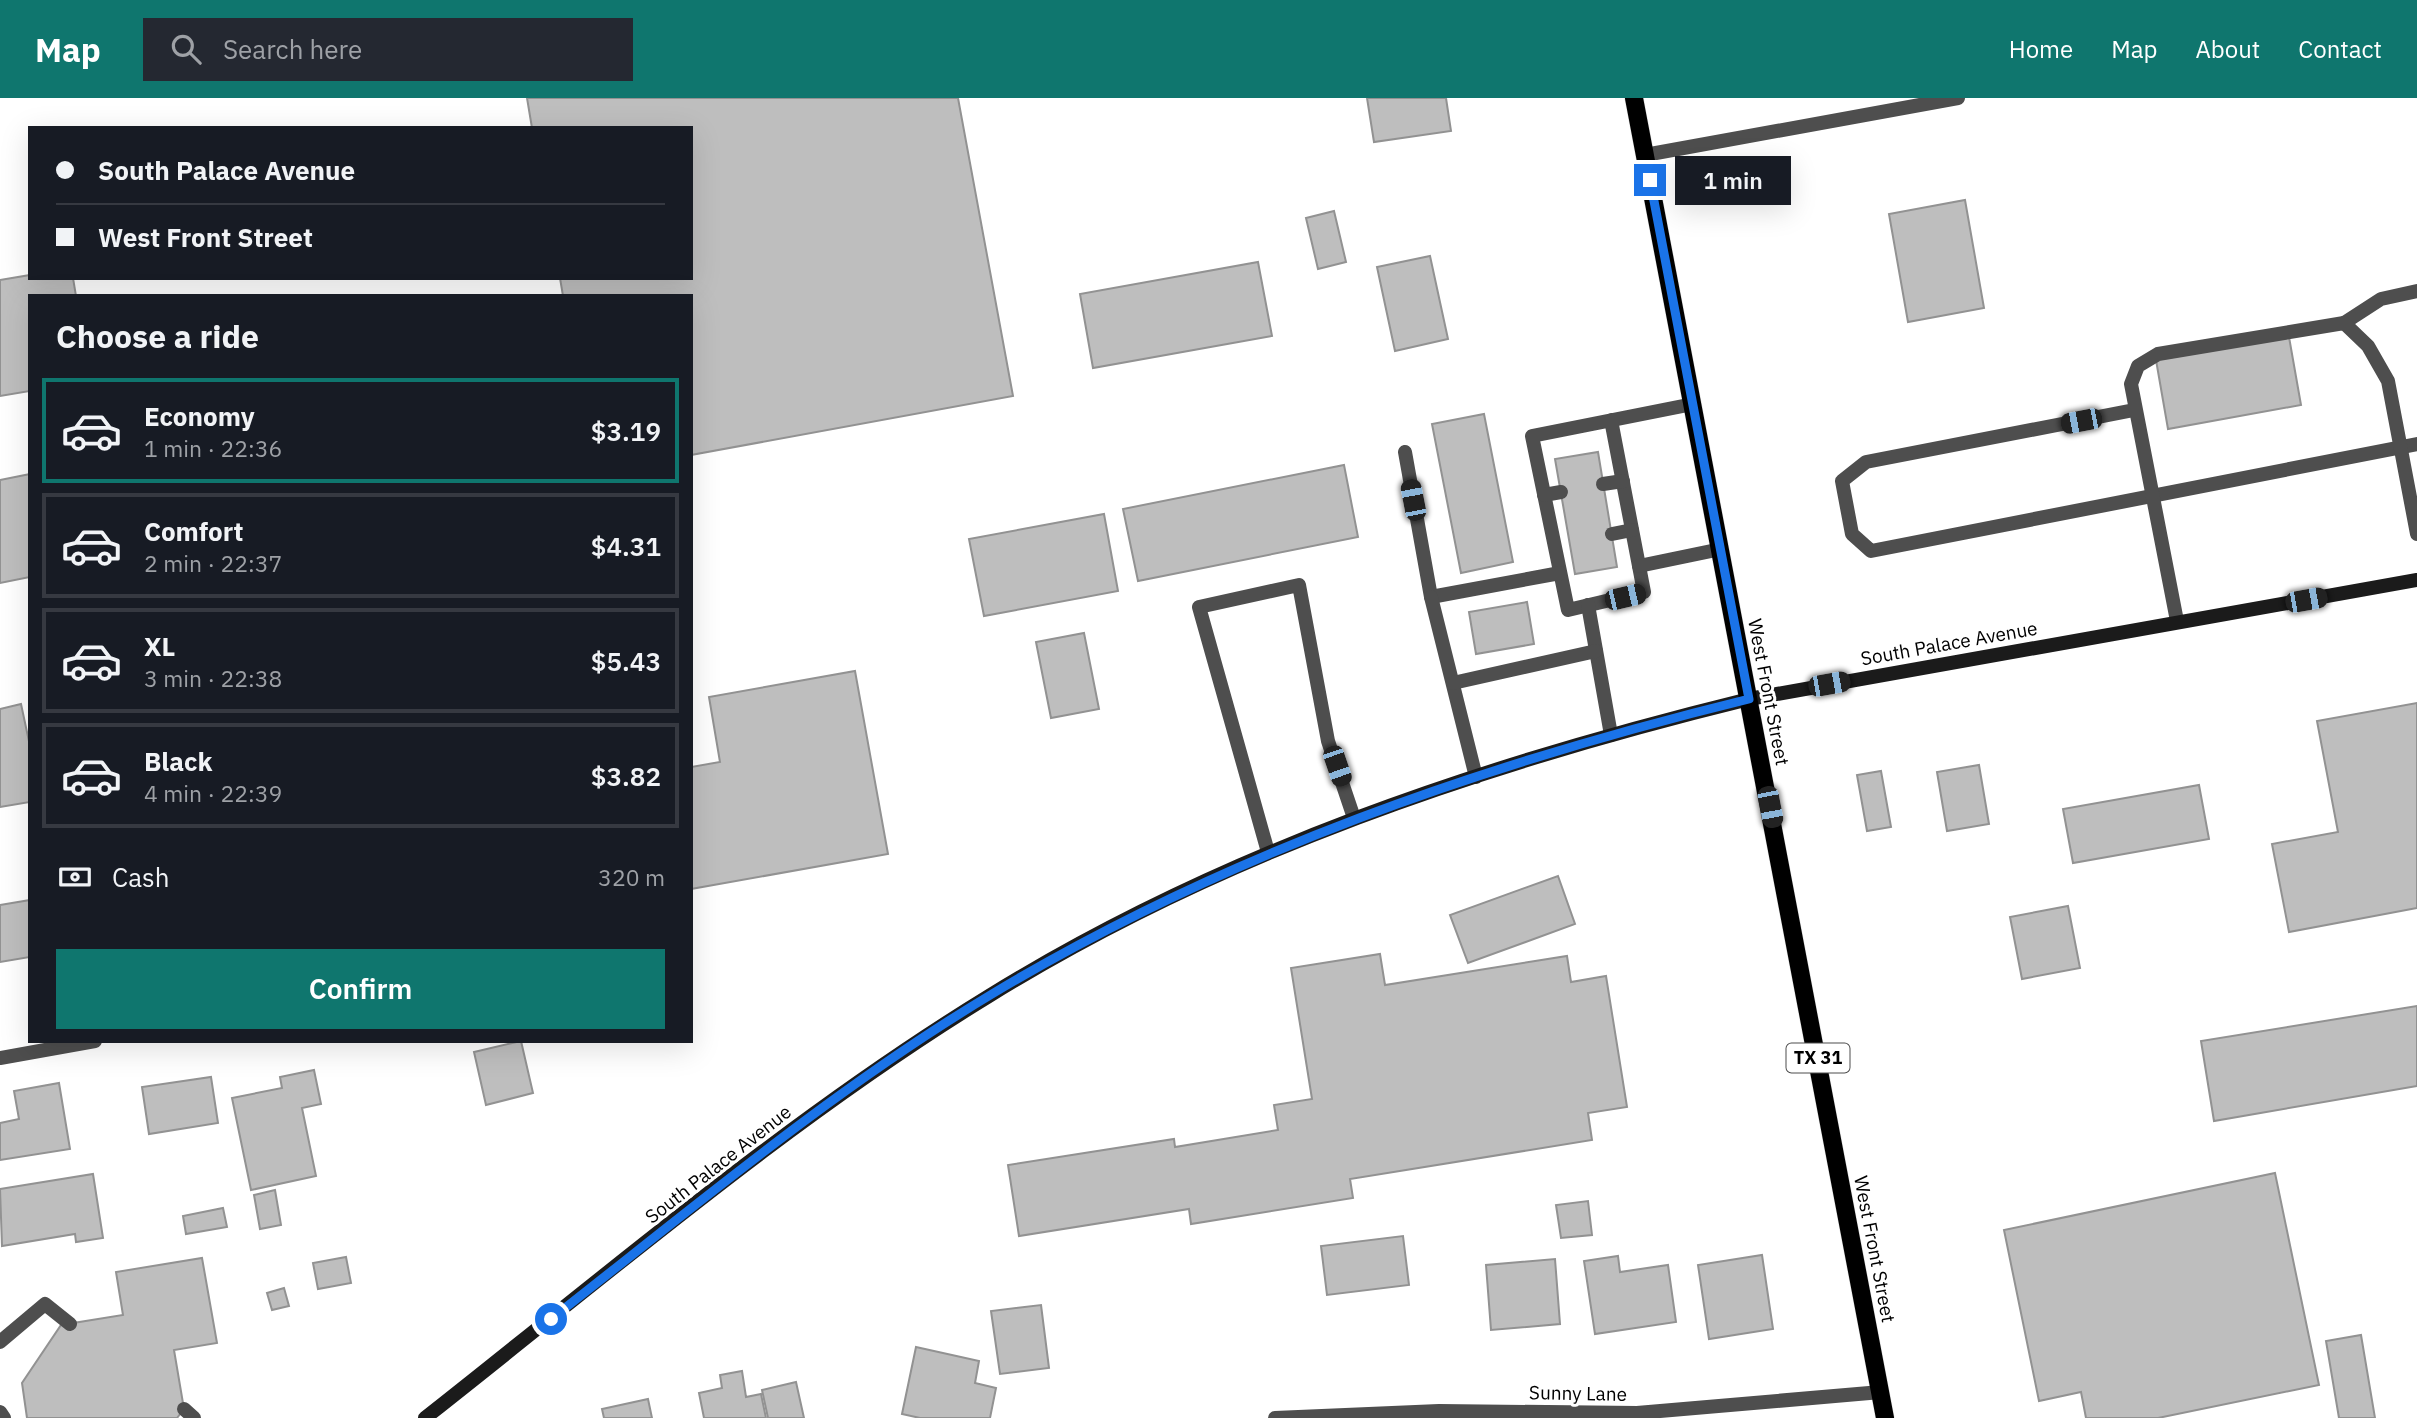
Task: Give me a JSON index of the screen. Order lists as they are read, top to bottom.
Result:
{
  "streets": {
    "main road": ["South Palace Avenue", "West Front Street", "TX 31"],
    "street": ["Sunny Lane"]
  },
  "crossings": [
    ["South Palace Avenue", "West Front Street"],
    ["West Front Street", "Sunny Lane"]
  ],
  "page": {
    "header": "Map",
    "search": "Search here",
    "nav": [
      "Home",
      "Map",
      "About",
      "Contact"
    ],
    "banner": ["South Palace Avenue", "West Front Street"],
    "bubble": "1 min",
    "heading": "Choose a ride",
    "list": [
      {
        "name": "Economy",
        "note": "1 min · 22:36",
        "value": "$3.19"
      },
      {
        "name": "Comfort",
        "note": "2 min · 22:37",
        "value": "$4.31"
      },
      {
        "name": "XL",
        "note": "3 min · 22:38",
        "value": "$5.43"
      },
      {
        "name": "Black",
        "note": "4 min · 22:39",
        "value": "$3.82"
      }
    ],
    "pay": ["Cash", "320 m"],
    "buttons": "Confirm"
  }
}
